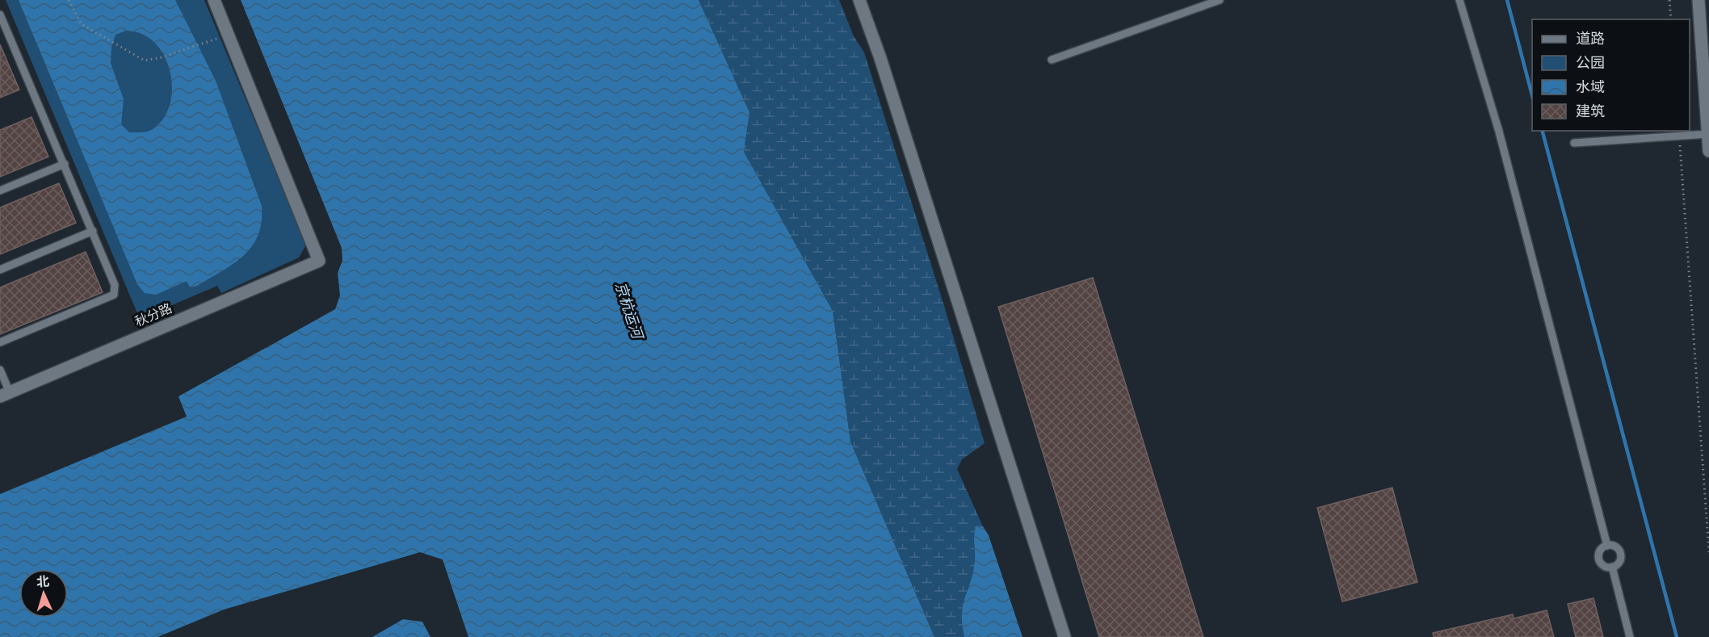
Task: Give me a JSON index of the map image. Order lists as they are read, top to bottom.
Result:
{
  "streets": {
    "street": ["秋分路"]
  },
  "water": ["京杭运河"],
  "legend": [
    "道路",
    "公园",
    "水域",
    "建筑"
  ],
  "north": "top"
}
